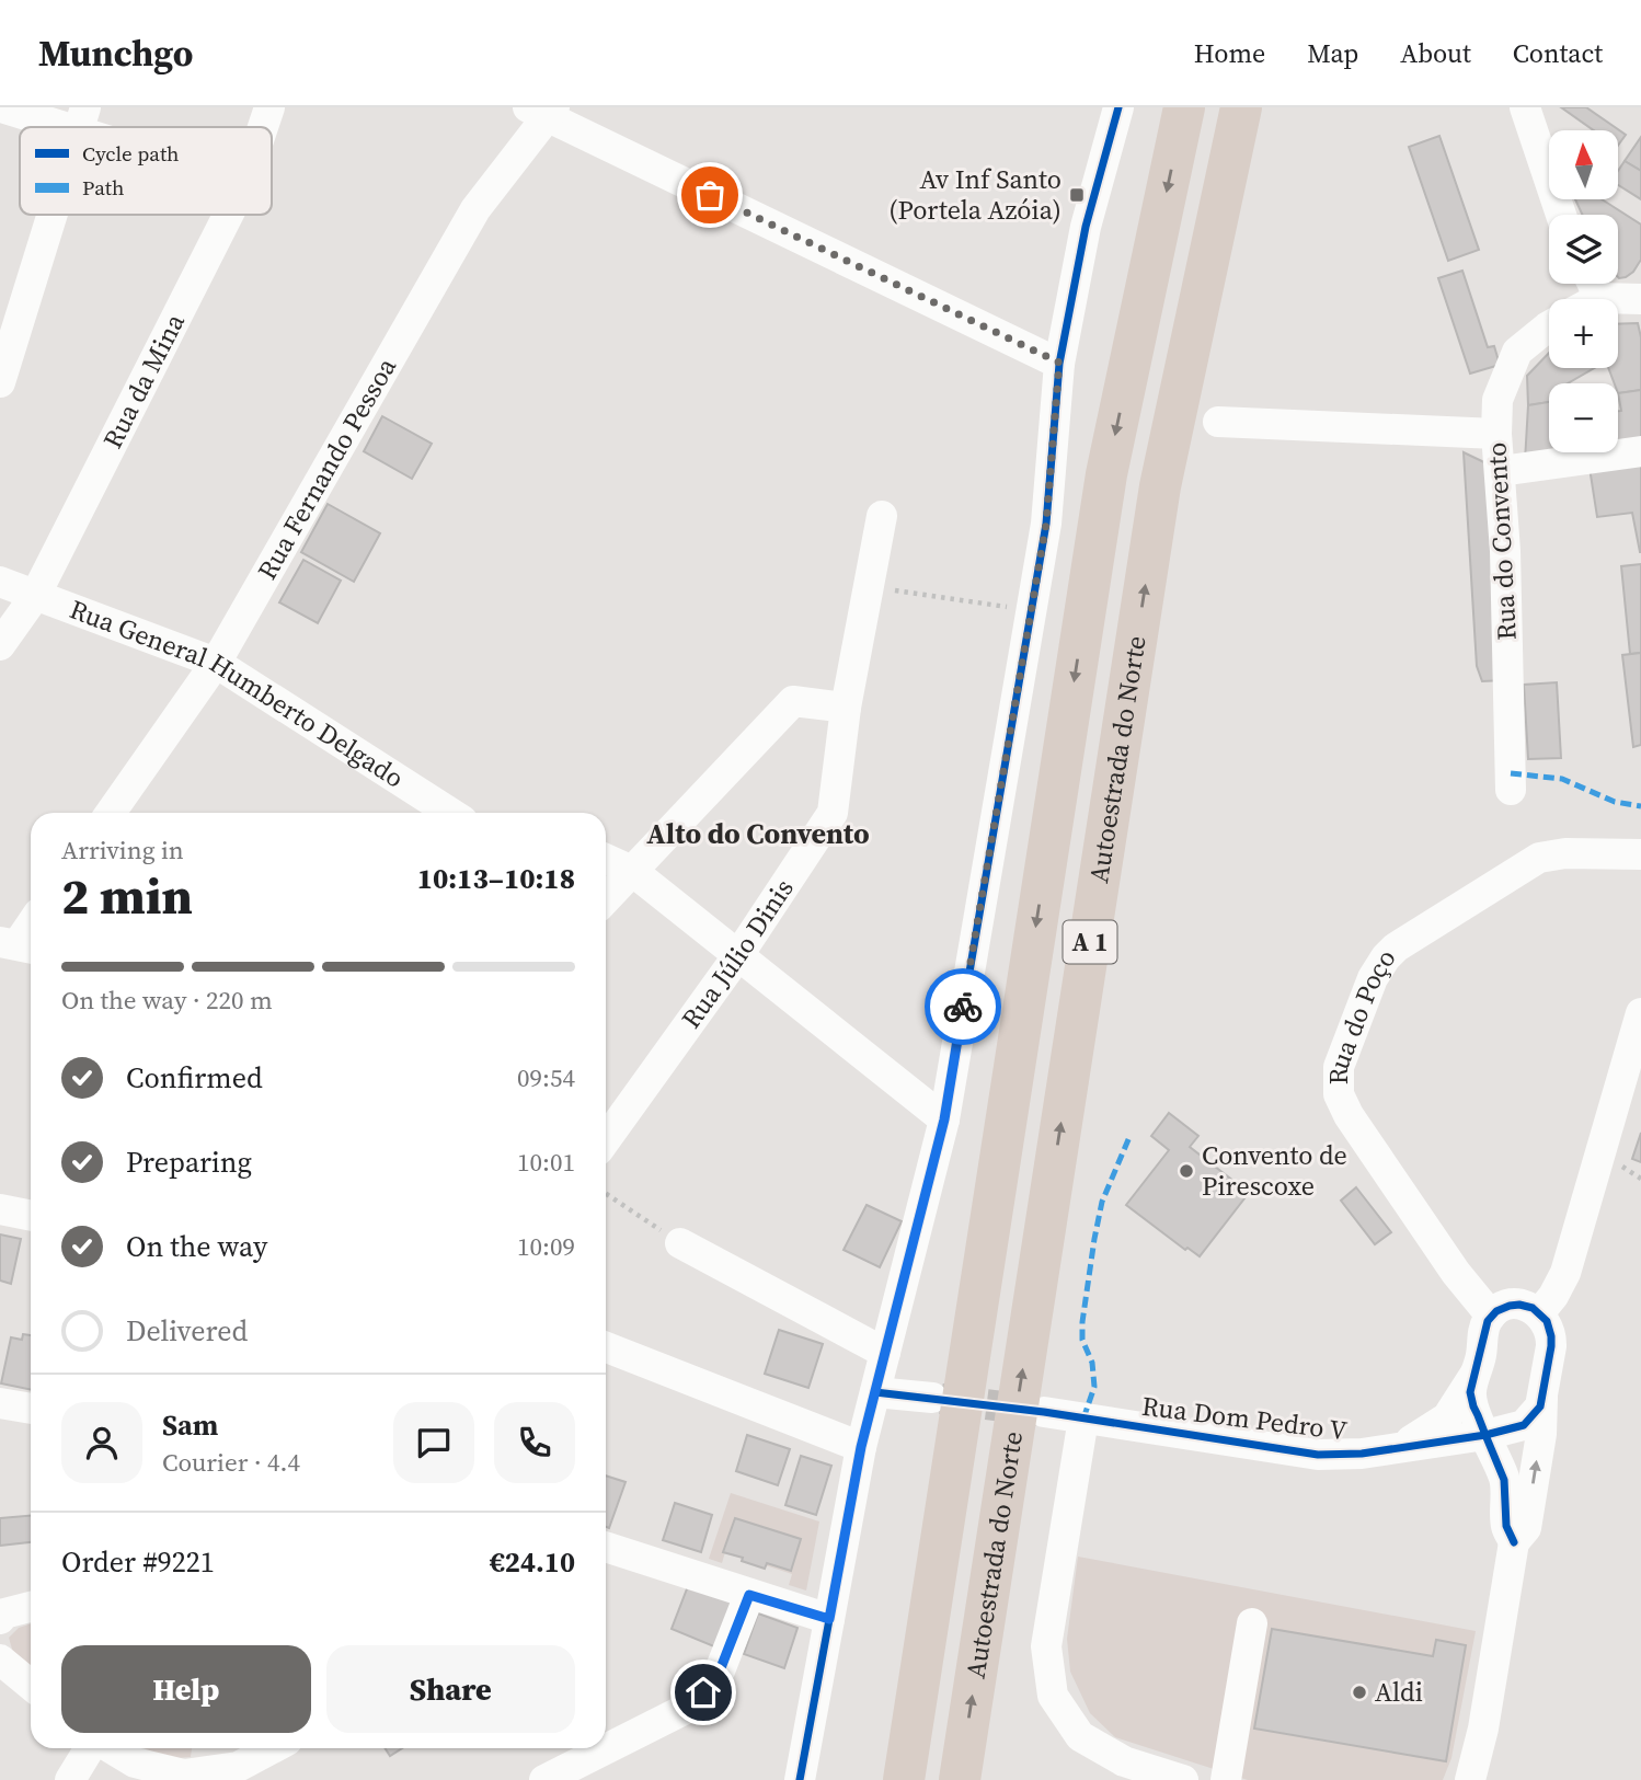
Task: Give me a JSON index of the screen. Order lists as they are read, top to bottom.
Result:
{
  "streets": {
    "highway": ["Autoestrada do Norte", "A 1"],
    "street": [
      "Rua da Mina",
      "Rua Fernando Pessoa",
      "Rua do Convento",
      "Rua General Humberto Delgado",
      "Rua Júlio Dinis",
      "Rua do Poço",
      "Rua Dom Pedro V"
    ]
  },
  "crossings": [
    ["Rua da Mina", "Rua General Humberto Delgado"],
    ["Rua Fernando Pessoa", "Rua General Humberto Delgado"],
    ["Rua do Poço", "Rua Dom Pedro V"]
  ],
  "districts": ["Alto do Convento"],
  "places": {
    "transit": ["Av Inf Santo (Portela Azóia)"],
    "other": ["Convento de Pirescoxe", "Aldi"]
  },
  "legend": ["Cycle path", "Path"],
  "north": "top",
  "page": {
    "header": "Munchgo",
    "nav": [
      "Home",
      "Map",
      "About",
      "Contact"
    ],
    "map_buttons": ["+", "−"],
    "heading": ["2 min", "Arriving in", "10:13–10:18"],
    "panel": [
      "Sam",
      "Courier · 4.4",
      "Order #9221",
      "€24.10"
    ],
    "bar": "On the way · 220 m",
    "list": [
      ["Confirmed", "09:54"],
      ["Preparing", "10:01"],
      ["On the way", "10:09"],
      "Delivered"
    ],
    "buttons": ["Help", "Share"]
  }
}
